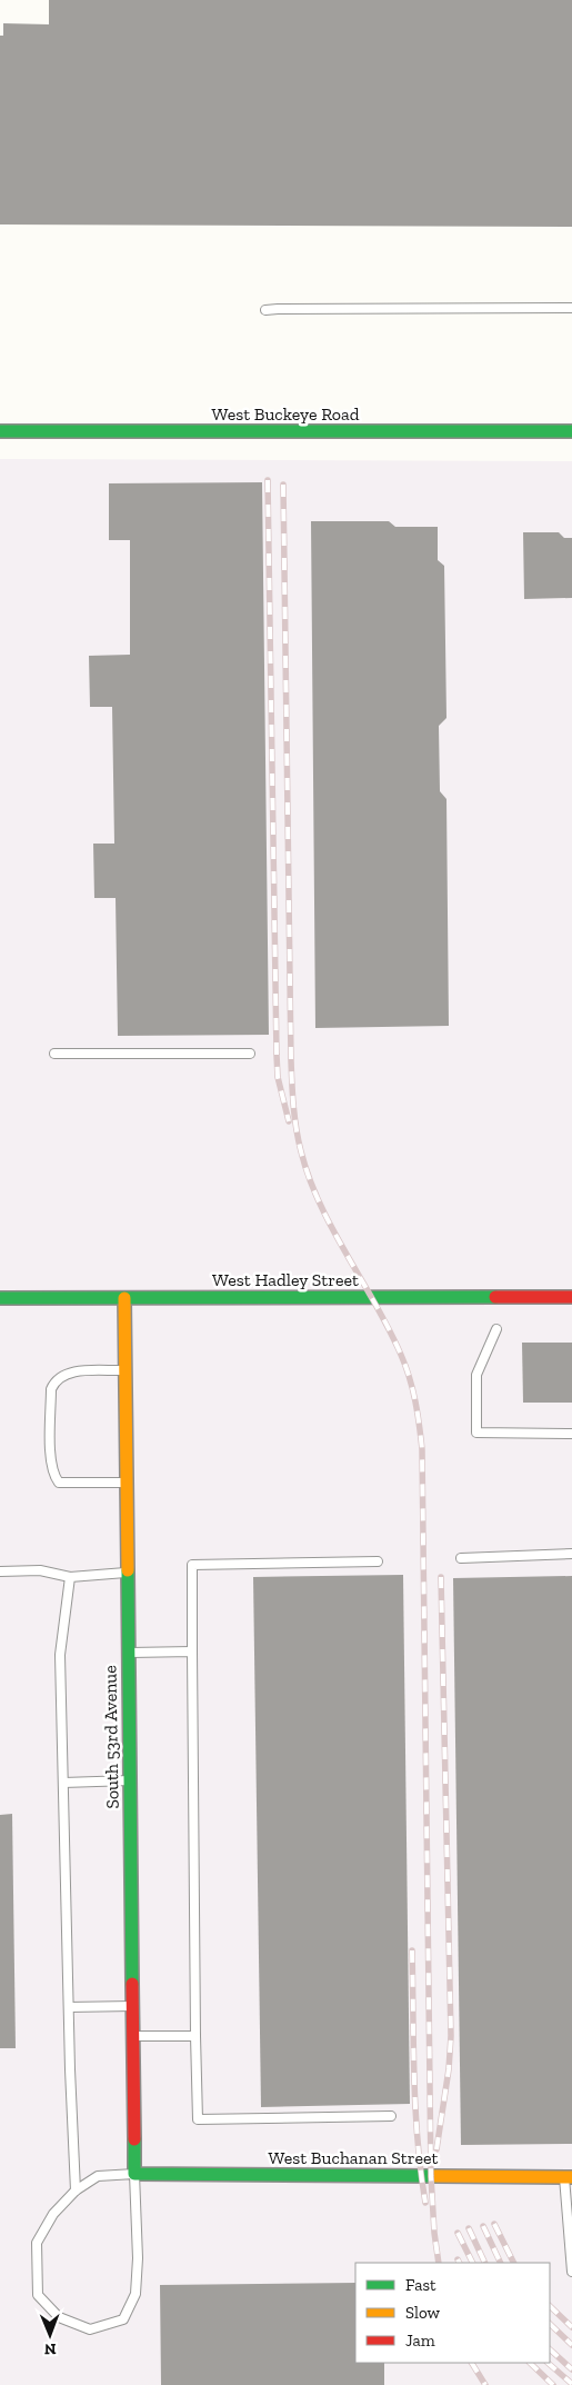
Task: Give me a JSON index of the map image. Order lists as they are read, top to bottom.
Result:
{
  "streets": {
    "street": [
      "West Buckeye Road",
      "West Hadley Street",
      "South 53rd Avenue",
      "West Buchanan Street"
    ]
  },
  "crossings": [
    ["West Hadley Street", "South 53rd Avenue"],
    ["South 53rd Avenue", "West Buchanan Street"]
  ],
  "legend": ["Fast", "Slow", "Jam"],
  "north": "bottom"
}
